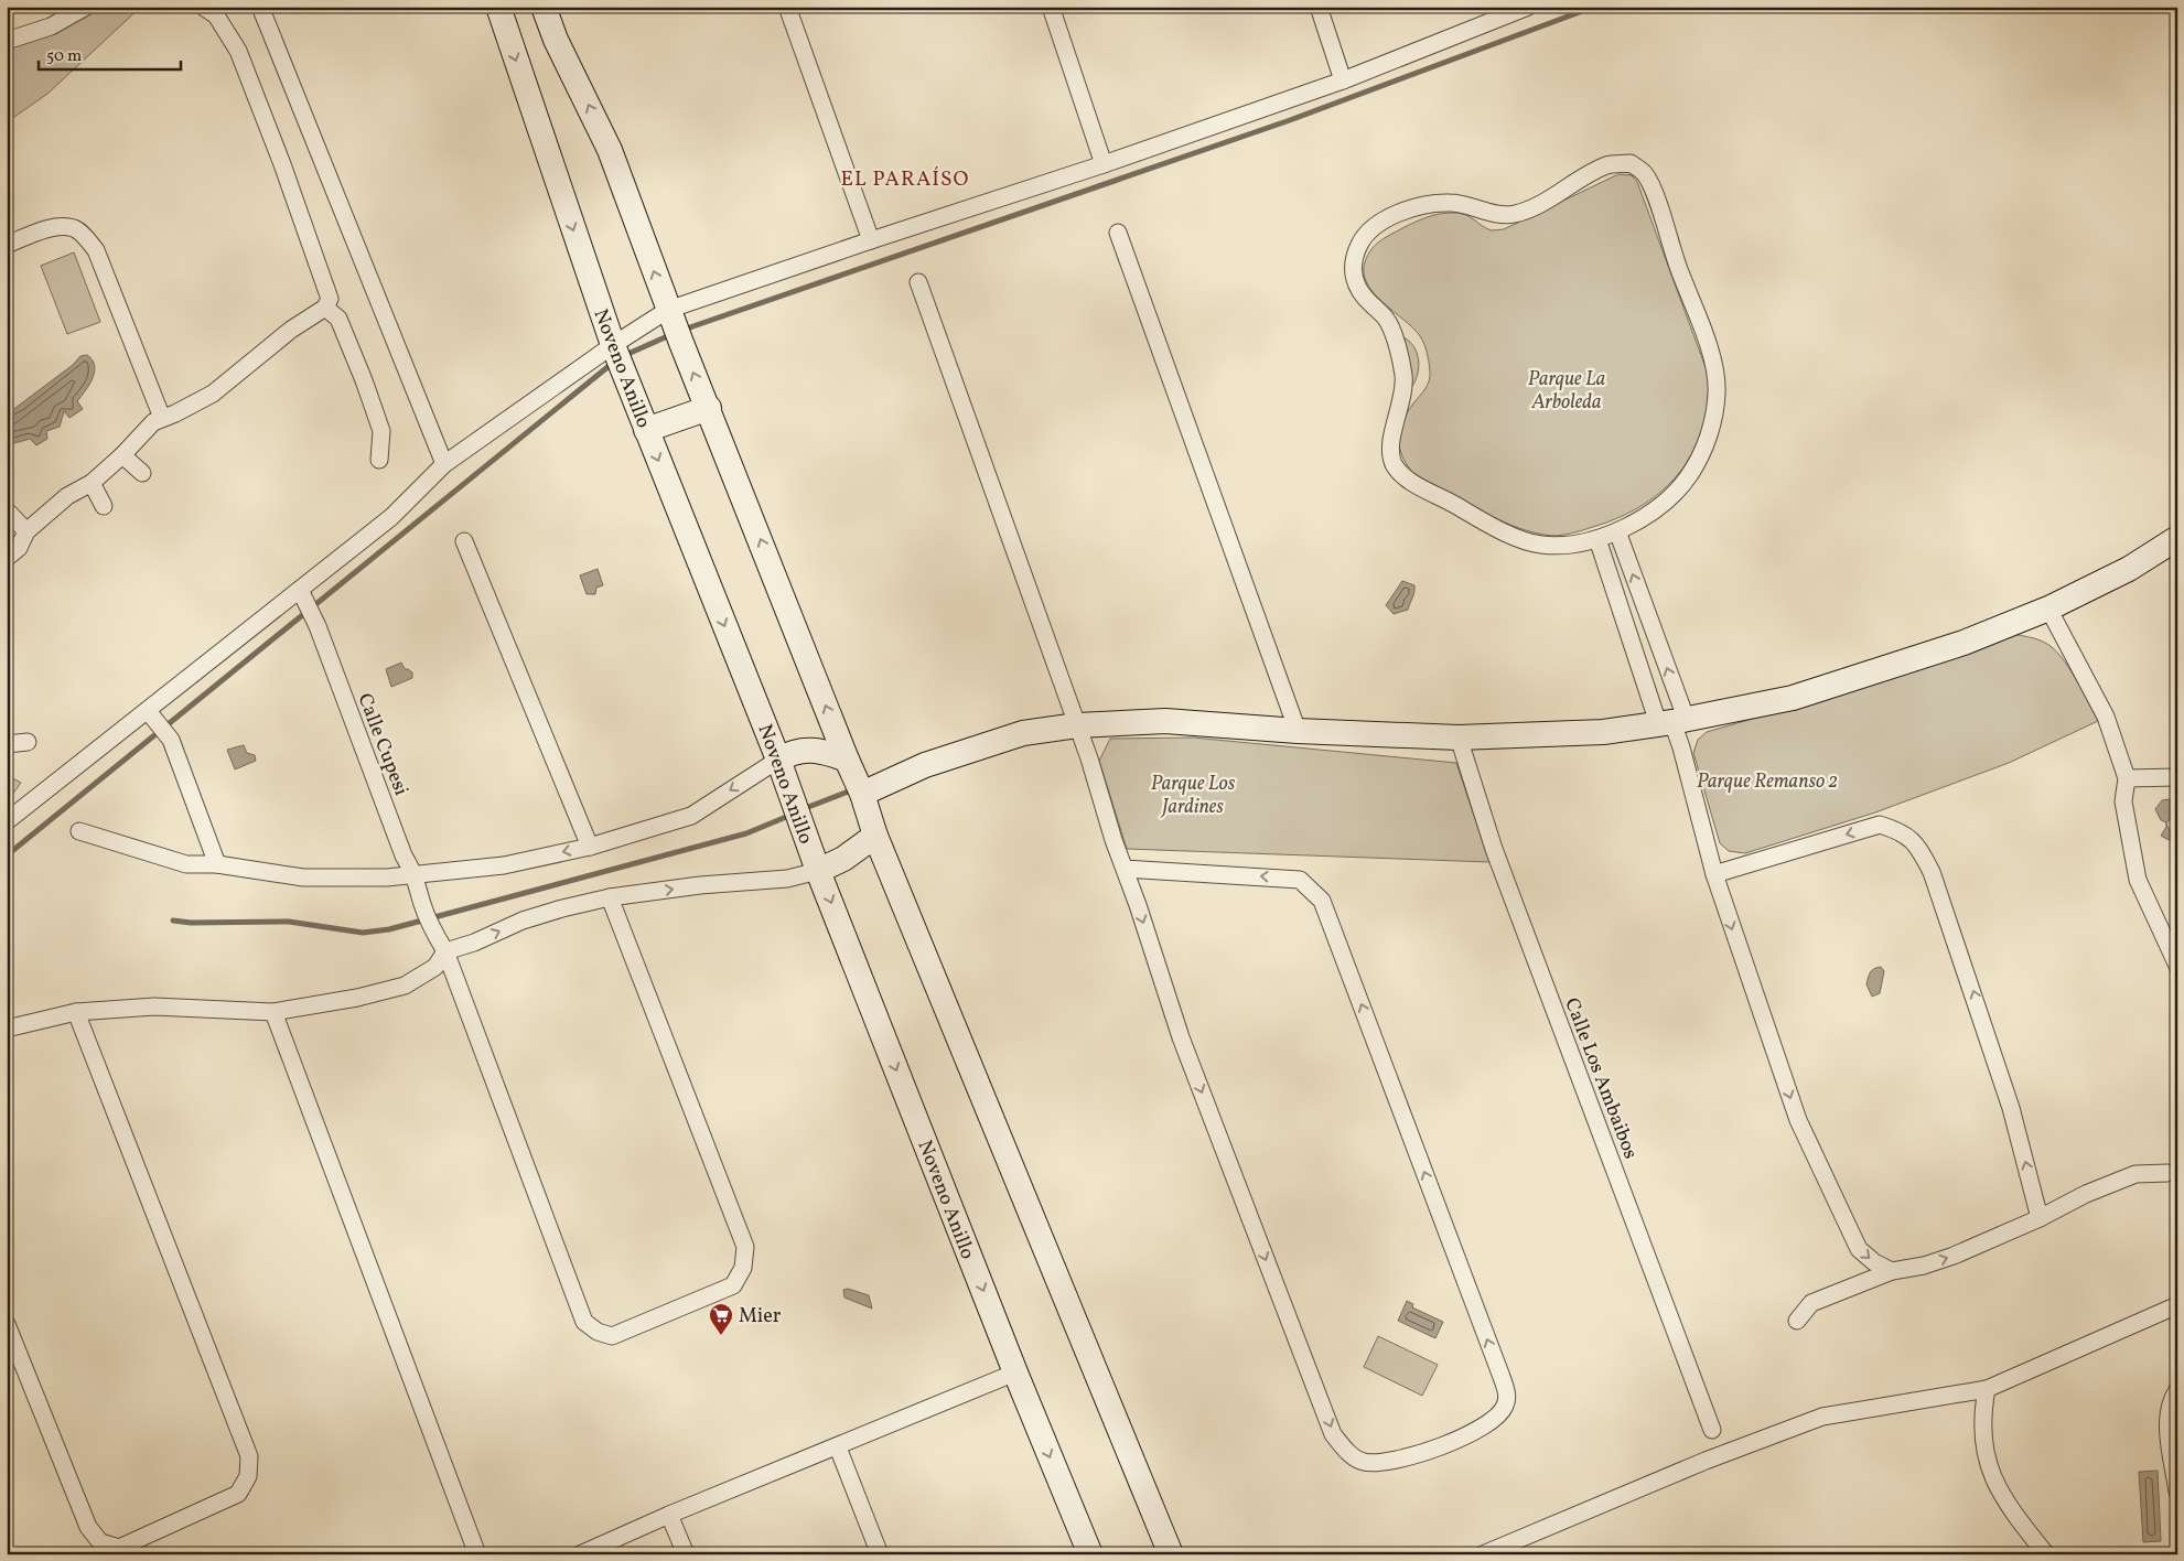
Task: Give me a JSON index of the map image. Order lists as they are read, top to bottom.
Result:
{
  "streets": {
    "street": ["Noveno Anillo", "Calle Cupesi", "Calle Los Ambaibos"]
  },
  "districts": ["EL PARAÍSO"],
  "parks": ["Parque La Arboleda", "Parque Remanso 2", "Parque Los Jardines"],
  "places": {
    "supermarket": ["Mier"]
  },
  "scale_bar": "50 m"
}
